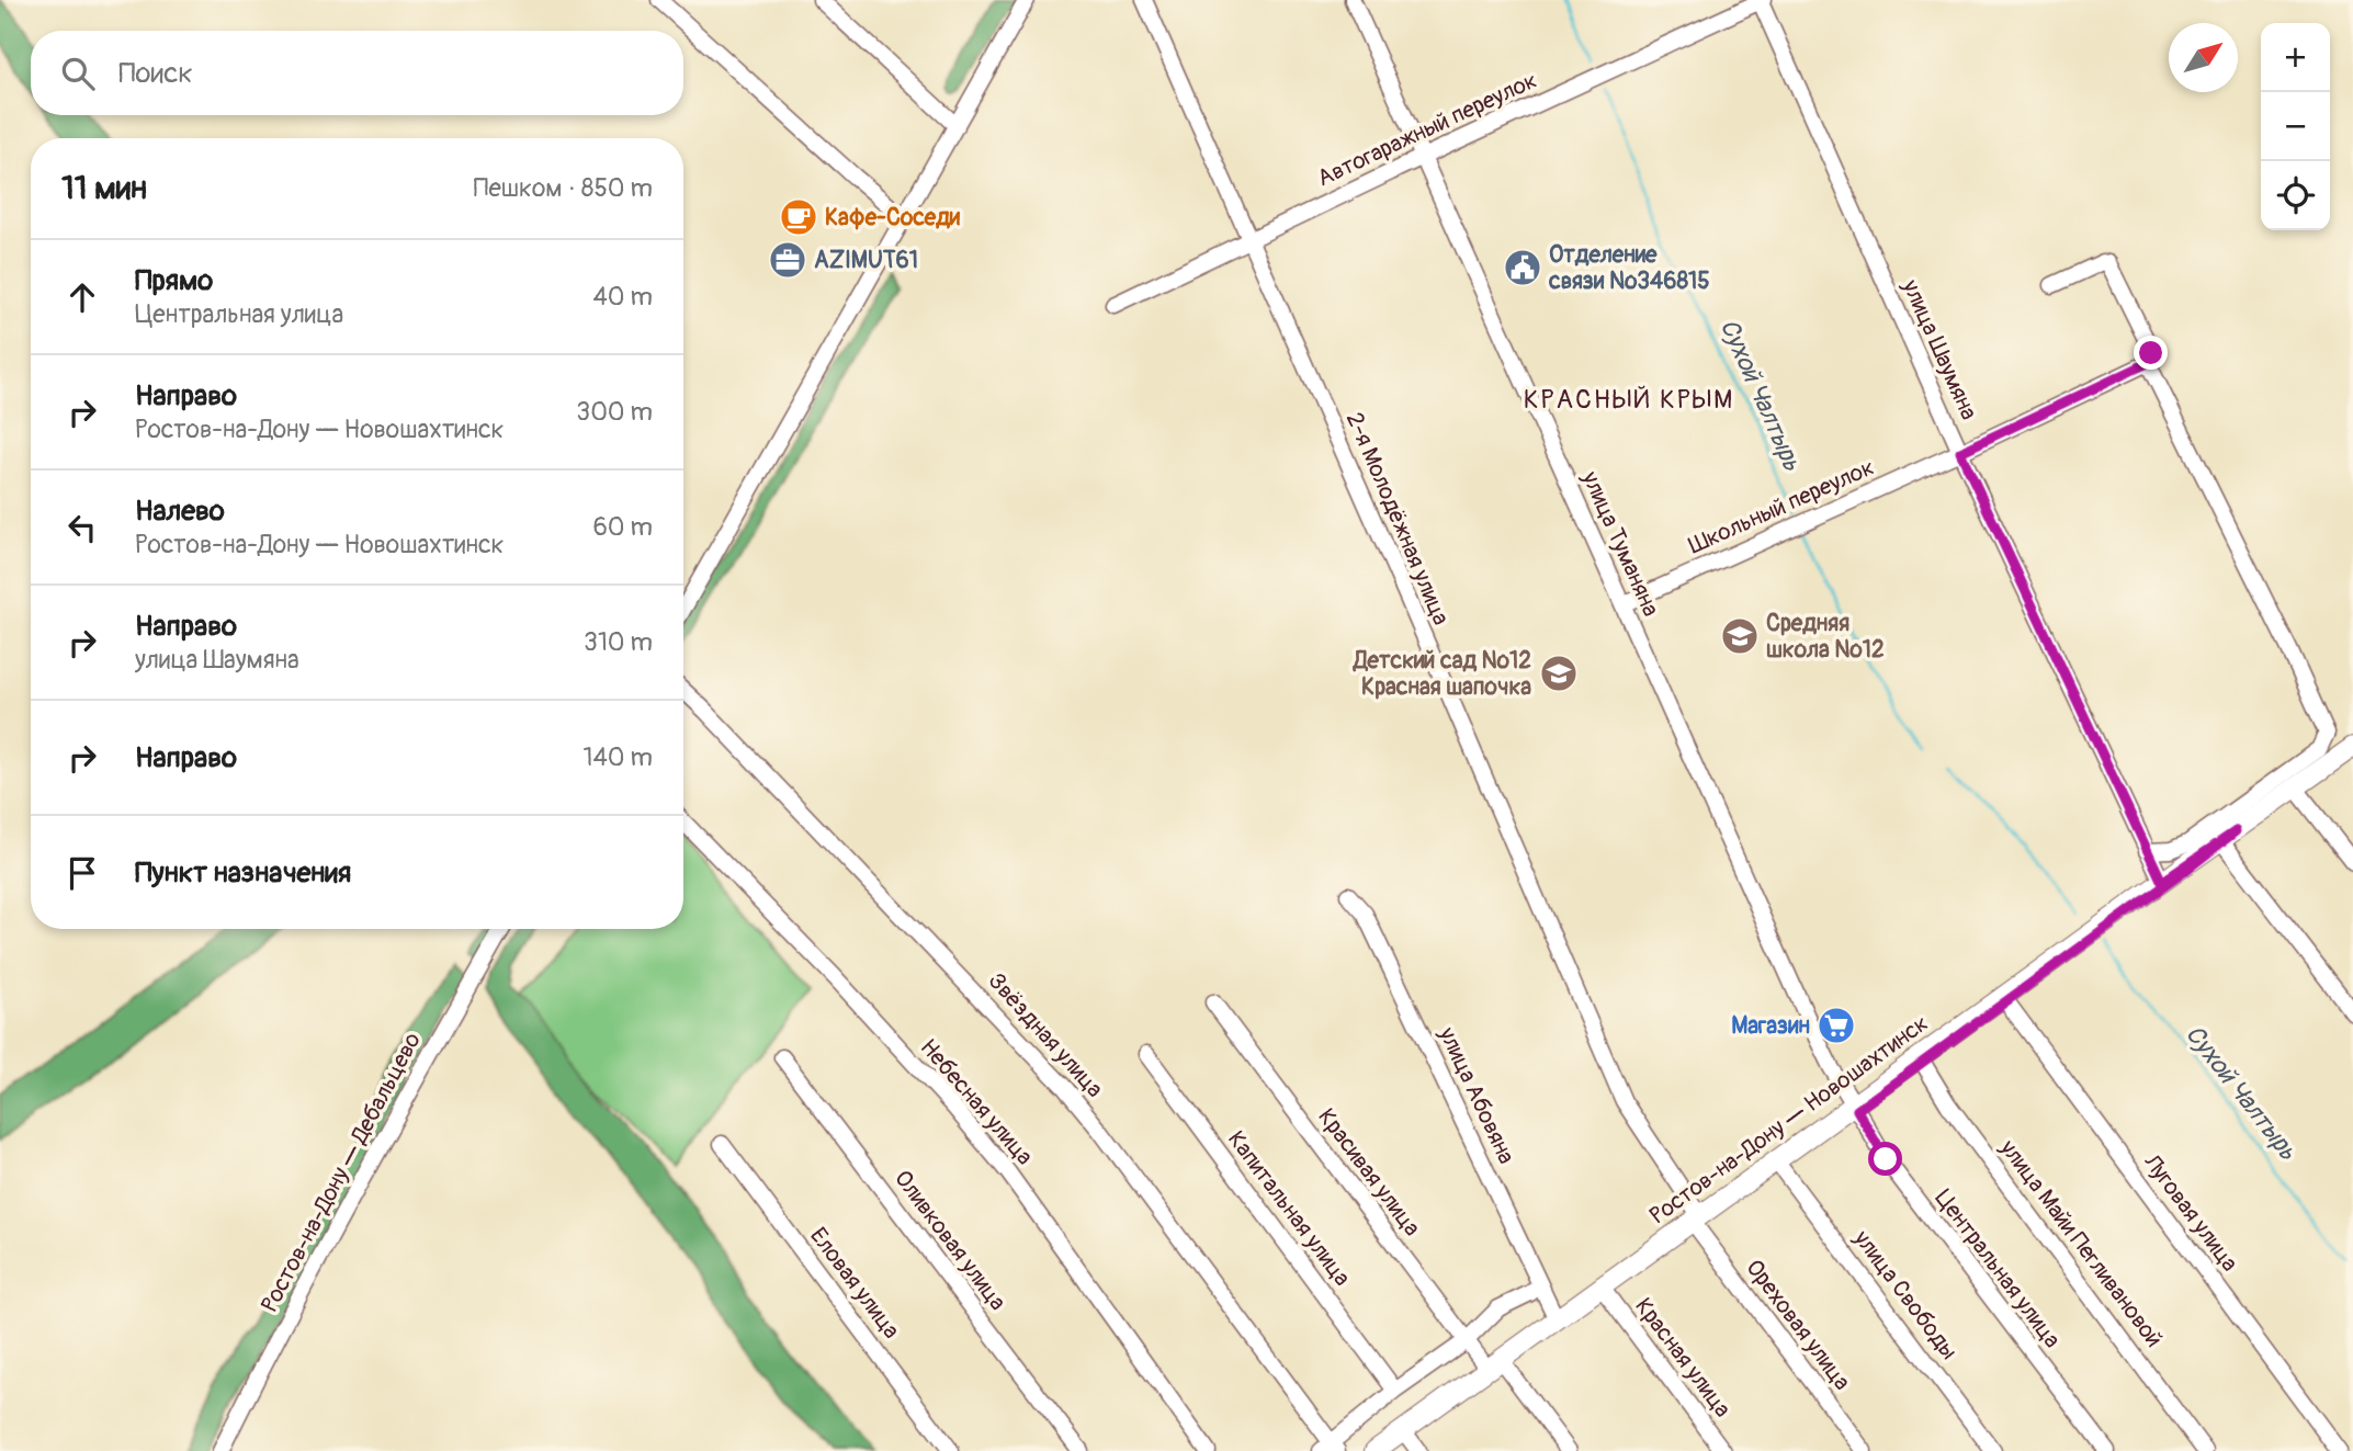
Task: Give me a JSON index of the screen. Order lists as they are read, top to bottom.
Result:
{
  "streets": {
    "main road": ["Ростов-на-Дону — Новошахтинск"],
    "street": [
      "Автогаражный переулок",
      "улица Шаумяна",
      "Школьный переулок",
      "2-я Молодёжная улица",
      "улица Туманяна",
      "Звёздная улица",
      "улица Абовяна",
      "Небесная улица",
      "Ростов-на-Дону — Дебальцево",
      "Красивая улица",
      "Капитальная улица",
      "Луговая улица",
      "Оливковая улица",
      "улица Майи Пегливановой",
      "Центральная улица",
      "Еловая улица",
      "улица Свободы",
      "Ореховая улица",
      "Красная улица"
    ]
  },
  "crossings": [
    ["Автогаражный переулок", "улица Шаумяна"],
    ["Автогаражный переулок", "2-я Молодёжная улица"],
    ["Автогаражный переулок", "улица Туманяна"],
    ["улица Шаумяна", "Школьный переулок"],
    ["улица Шаумяна", "Ростов-на-Дону — Новошахтинск"],
    ["Школьный переулок", "улица Туманяна"],
    ["2-я Молодёжная улица", "Ростов-на-Дону — Новошахтинск"],
    ["2-я Молодёжная улица", "Ореховая улица"],
    ["улица Туманяна", "Ростов-на-Дону — Новошахтинск"],
    ["улица Туманяна", "Центральная улица"],
    ["улица Абовяна", "Ростов-на-Дону — Новошахтинск"],
    ["Ростов-на-Дону — Новошахтинск", "Красивая улица"],
    ["Ростов-на-Дону — Новошахтинск", "Луговая улица"],
    ["Ростов-на-Дону — Новошахтинск", "улица Майи Пегливановой"],
    ["Ростов-на-Дону — Новошахтинск", "Центральная улица"],
    ["Ростов-на-Дону — Новошахтинск", "улица Свободы"],
    ["Ростов-на-Дону — Новошахтинск", "Ореховая улица"],
    ["Ростов-на-Дону — Новошахтинск", "Красная улица"]
  ],
  "districts": ["КРАСНЫЙ КРЫМ"],
  "water": ["Сухой Чалтырь"],
  "places": {
    "cafe": ["Кафе-Соседи"],
    "office": ["AZIMUT61"],
    "public building": ["Отделение связи №346815"],
    "school or university": ["Средняя школа №12", "Детский сад №12 Красная шапочка"],
    "supermarket": ["Магазин"]
  },
  "north": "top right",
  "page": {
    "map_buttons": ["+", "−"],
    "search": "Поиск",
    "heading": ["11 мин", "Пешком · 850 m"],
    "list": [
      ["Прямо", "Центральная улица", "40 m"],
      ["Направо", "Ростов-на-Дону — Новошахтинск", "300 m"],
      ["Налево", "Ростов-на-Дону — Новошахтинск", "60 m"],
      ["Направо", "улица Шаумяна", "310 m"],
      ["Направо", "140 m"],
      "Пункт назначения"
    ]
  }
}
